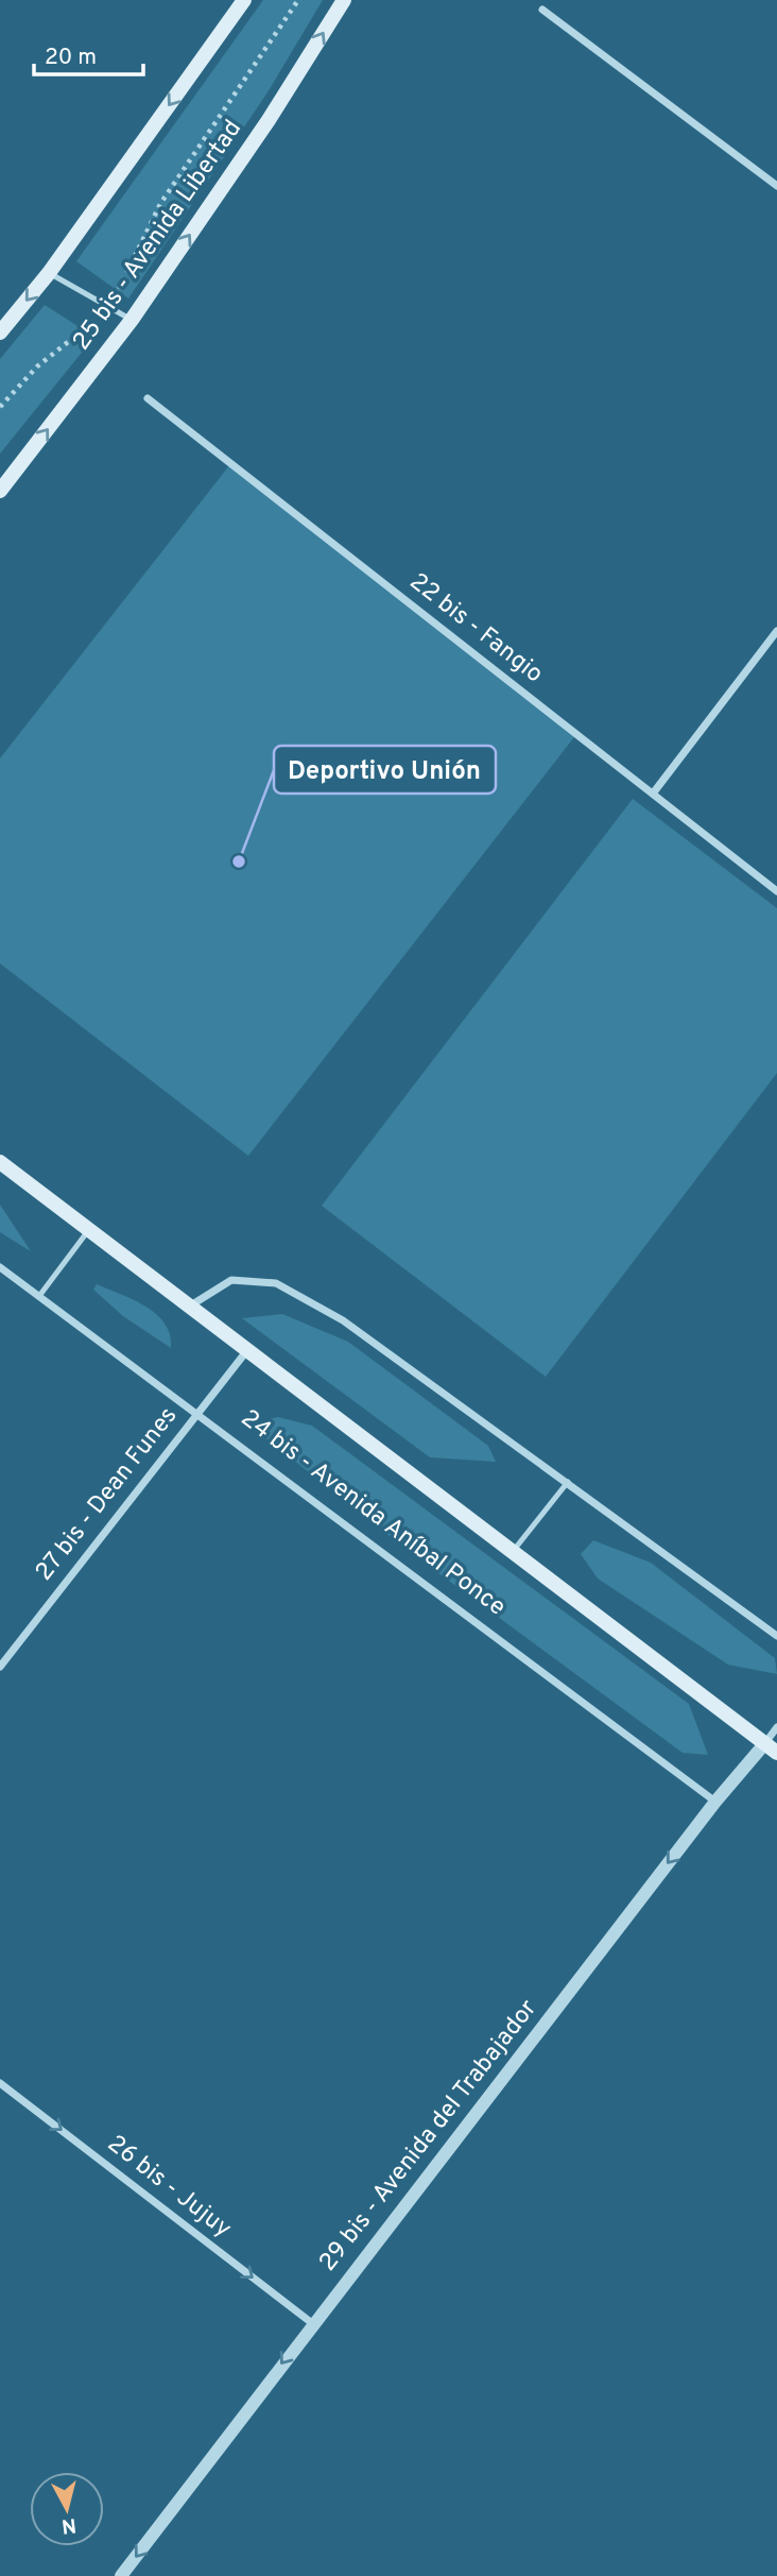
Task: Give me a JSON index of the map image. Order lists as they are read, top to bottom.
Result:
{
  "streets": {
    "main road": ["25 bis - Avenida Libertad"],
    "street": [
      "22 bis - Fangio",
      "27 bis - Dean Funes",
      "24 bis - Avenida Aníbal Ponce",
      "29 bis - Avenida del Trabajador",
      "26 bis - Jujuy"
    ]
  },
  "crossings": [
    ["27 bis - Dean Funes", "24 bis - Avenida Aníbal Ponce"],
    ["24 bis - Avenida Aníbal Ponce", "29 bis - Avenida del Trabajador"],
    ["29 bis - Avenida del Trabajador", "26 bis - Jujuy"]
  ],
  "one_way": ["29 bis - Avenida del Trabajador", "26 bis - Jujuy"],
  "places": ["Deportivo Unión"],
  "scale_bar": "20 m",
  "north": "bottom"
}
